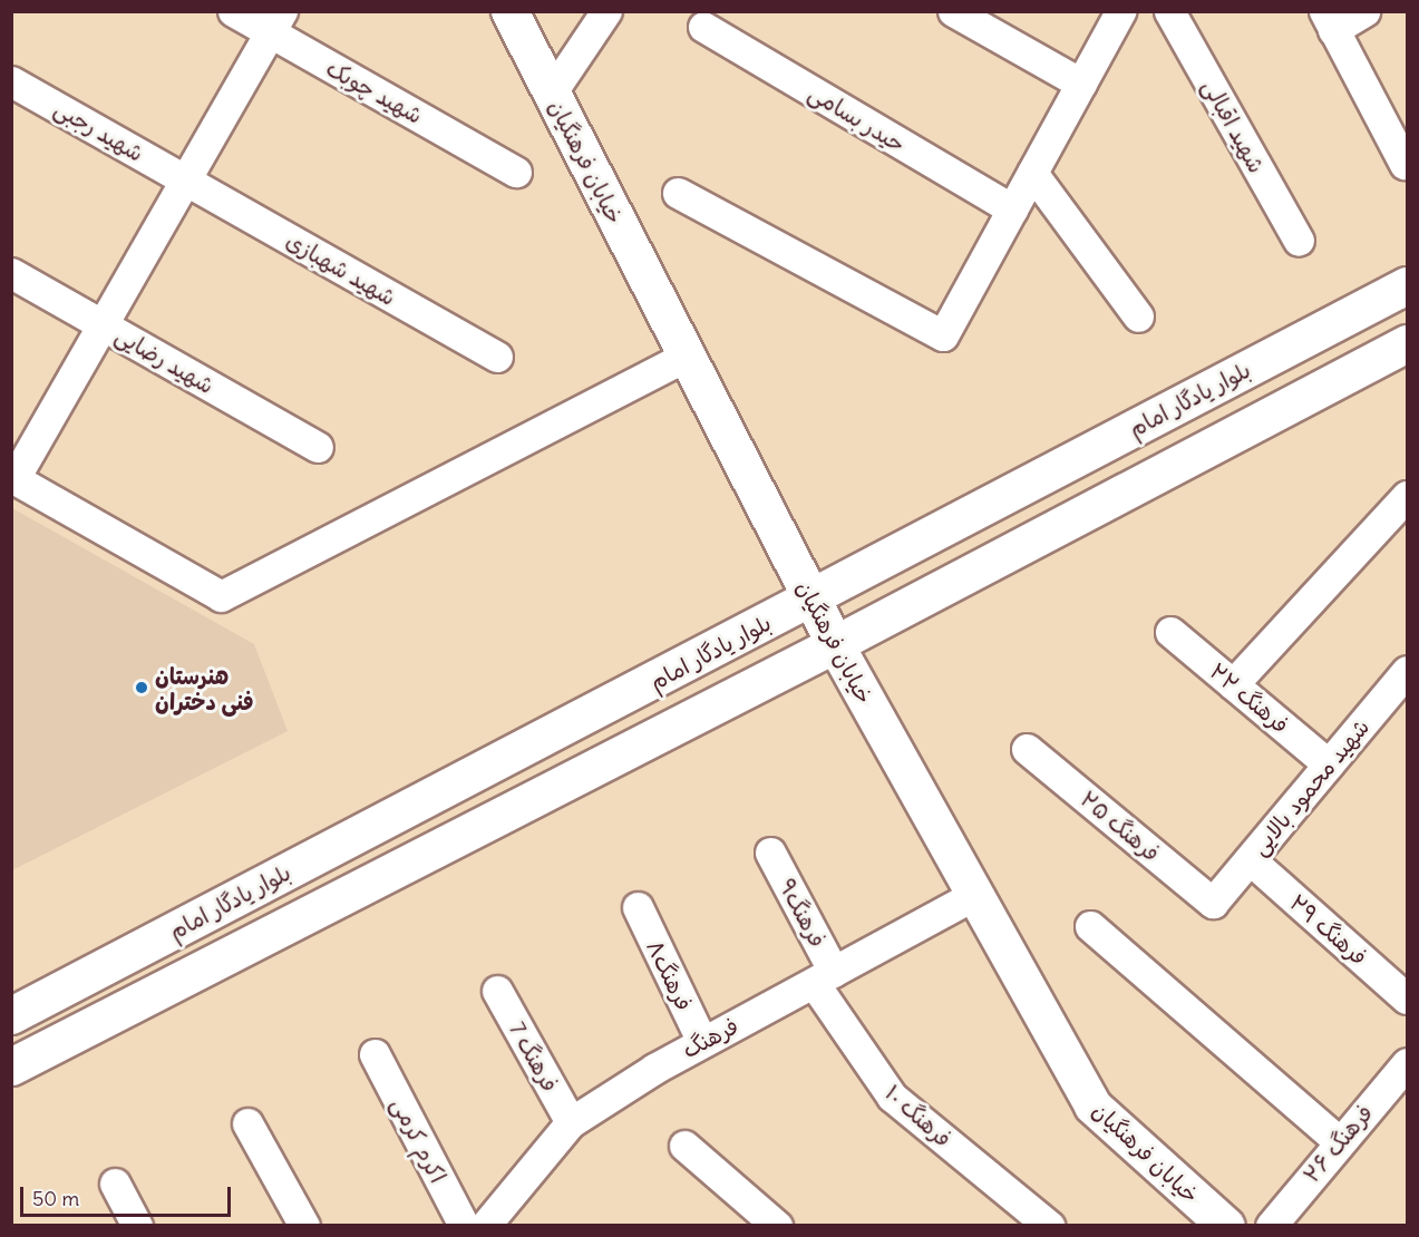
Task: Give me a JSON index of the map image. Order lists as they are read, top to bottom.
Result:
{
  "streets": {
    "main road": ["خیابان فرهنگیان", "بلوار یادگار امام"],
    "street": [
      "شهید چوبک",
      "حیدر بسامی",
      "شهید اقبالی",
      "شهید رجبی",
      "شهید شهبازی",
      "شهید رضایی",
      "فرهنگ ۲۲",
      "شهید محمود بالایی",
      "فرهنگ ۲۵",
      "فرهنگ۹",
      "فرهنگ ۲۹",
      "فرهنگ۸",
      "فرهنگ",
      "فرهنگ 7",
      "فرهنگ ۱۰",
      "اکرم کرمی",
      "فرهنگ ۲۶"
    ]
  },
  "crossings": [
    ["شهید رجبی", "شهید شهبازی"],
    ["خیابان فرهنگیان", "بلوار یادگار امام"],
    ["خیابان فرهنگیان", "فرهنگ"],
    ["فرهنگ ۲۲", "شهید محمود بالایی"],
    ["شهید محمود بالایی", "فرهنگ ۲۵"],
    ["شهید محمود بالایی", "فرهنگ ۲۹"],
    ["فرهنگ۹", "فرهنگ"],
    ["فرهنگ۹", "فرهنگ ۱۰"],
    ["فرهنگ۸", "فرهنگ"],
    ["فرهنگ", "فرهنگ 7"],
    ["فرهنگ", "فرهنگ ۱۰"]
  ],
  "places": ["هنرستان فنی دختران"],
  "scale_bar": "50 m"
}
